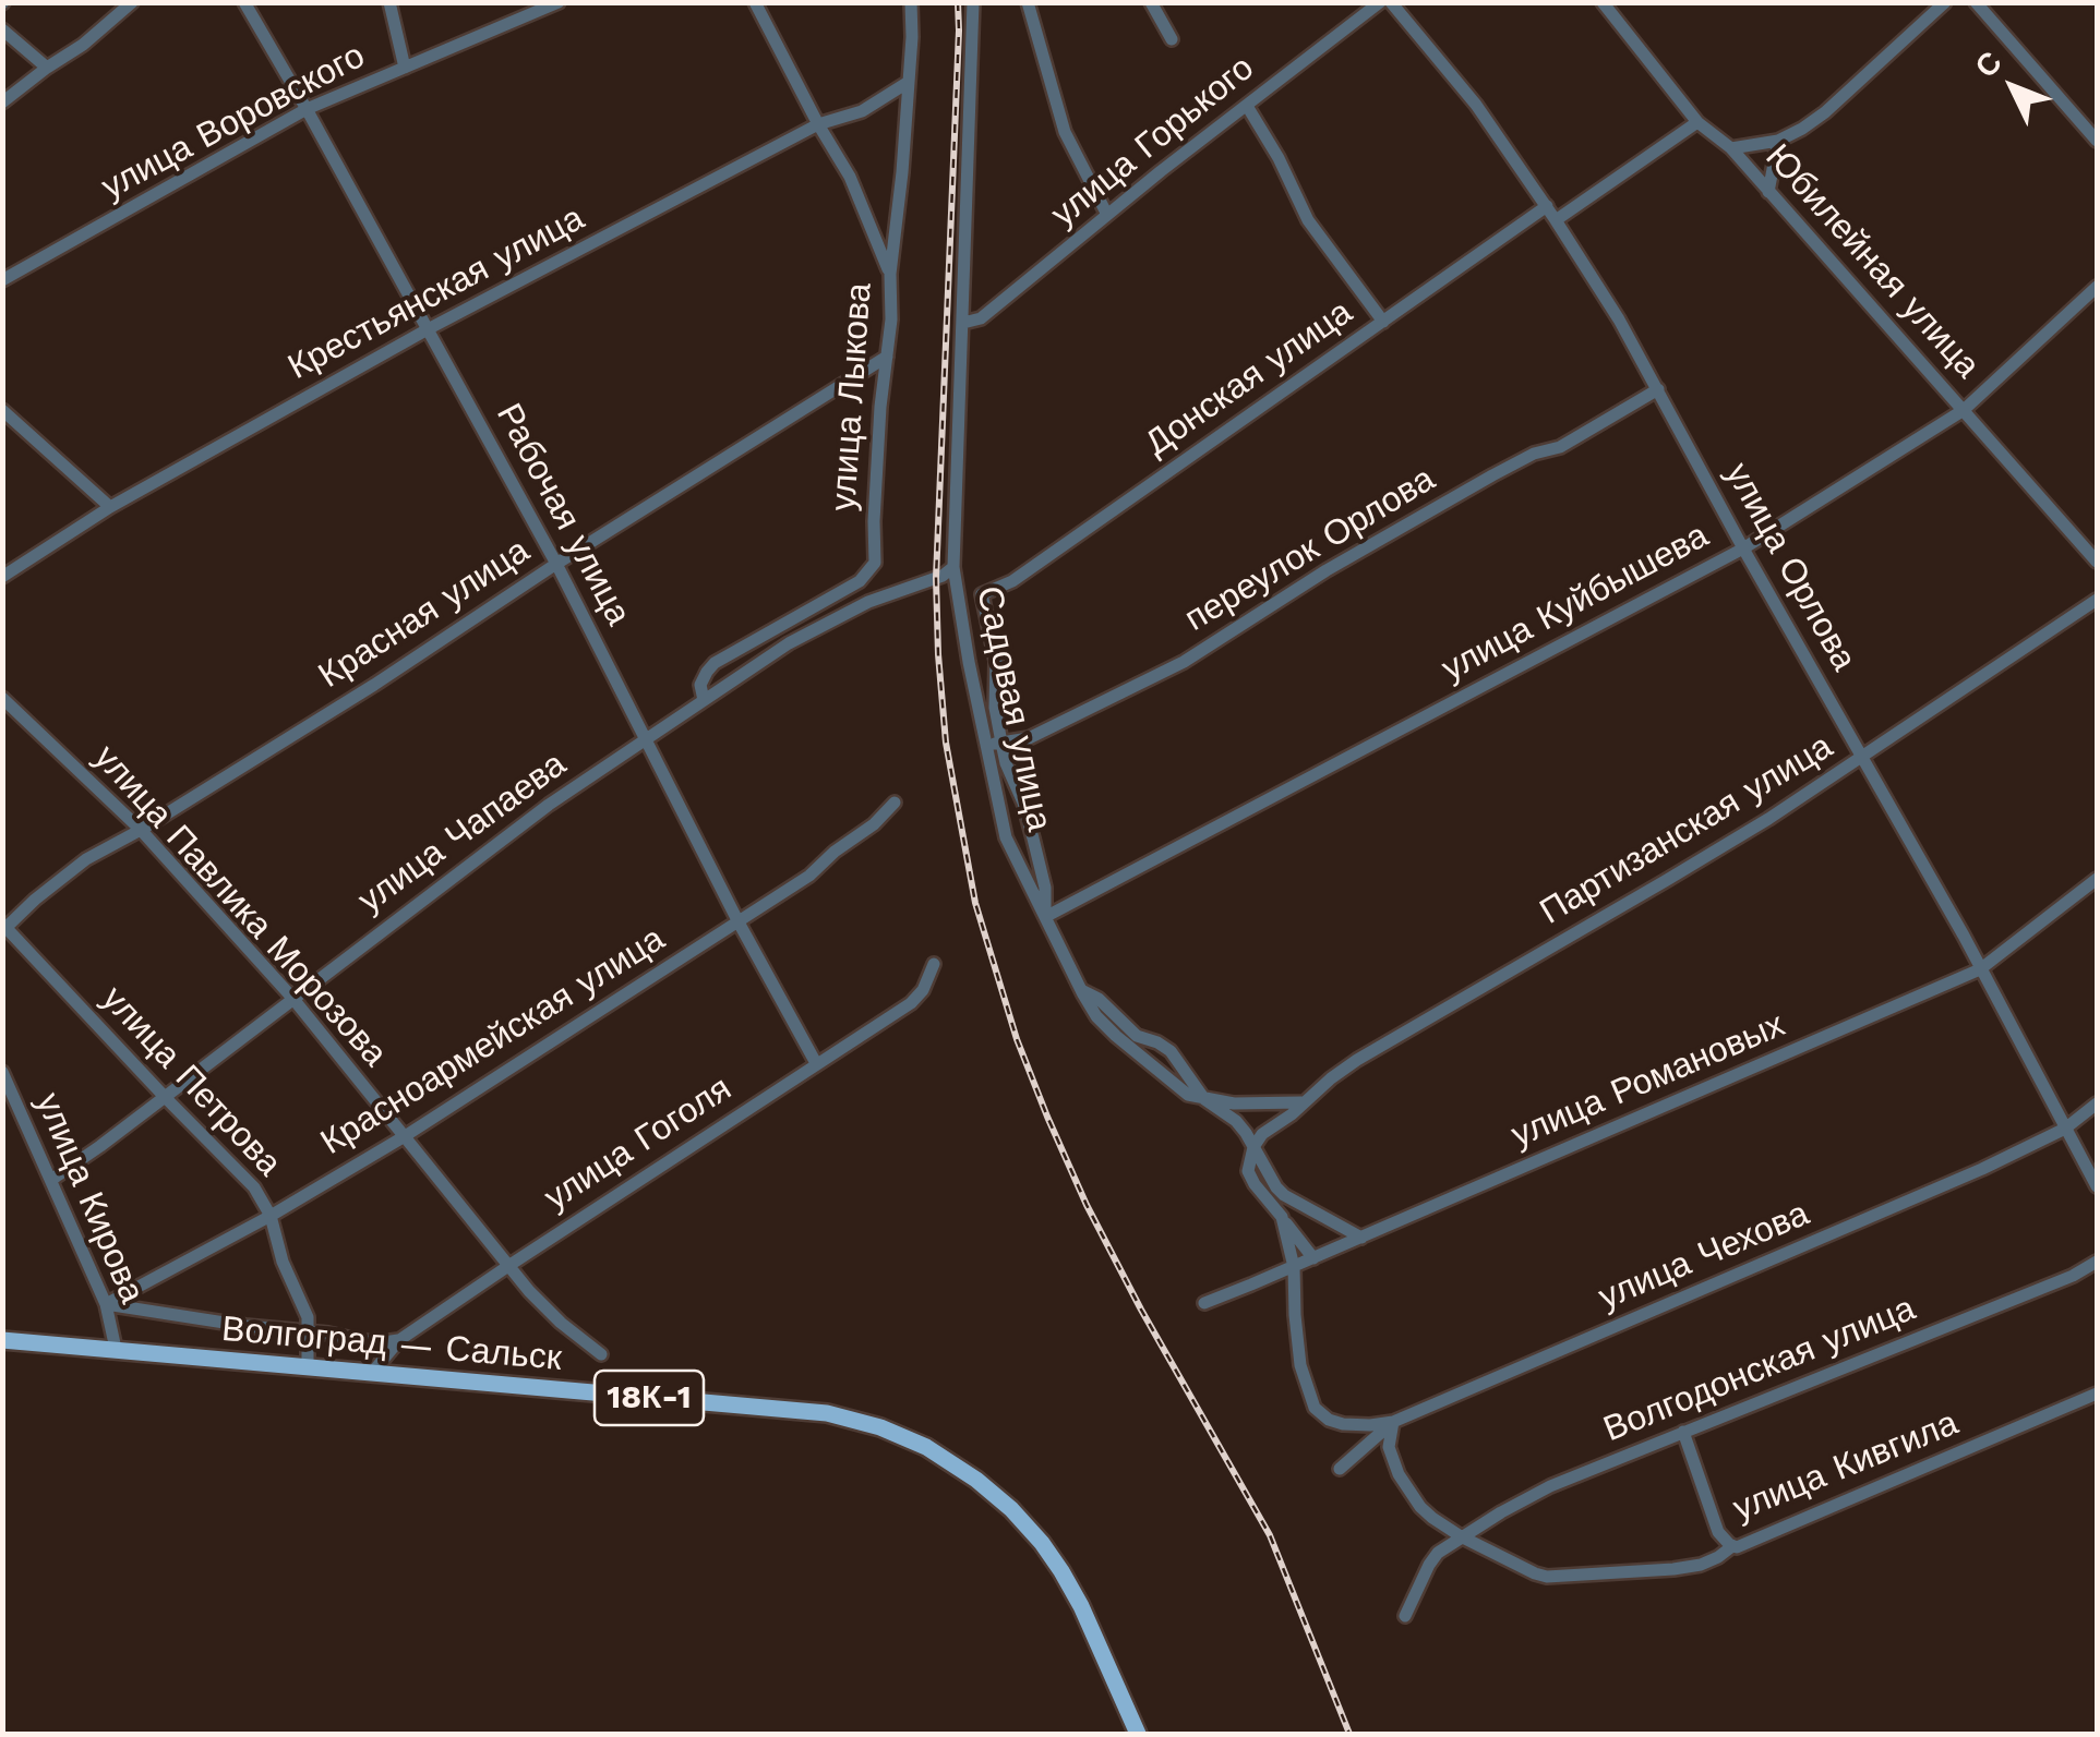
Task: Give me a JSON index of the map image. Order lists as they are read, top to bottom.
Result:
{
  "streets": {
    "main road": ["Волгоград — Сальск", "18К-1"],
    "street": [
      "улица Воровского",
      "улица Горького",
      "Юбилейная улица",
      "Крестьянская улица",
      "Донская улица",
      "улица Лыкова",
      "Рабочая улица",
      "переулок Орлова",
      "улица Орлова",
      "улица Куйбышева",
      "Красная улица",
      "Садовая улица",
      "Партизанская улица",
      "улица Чапаева",
      "улица Павлика Морозова",
      "Красноармейская улица",
      "улица Романовых",
      "улица Петрова",
      "улица Гоголя",
      "улица Кирова",
      "улица Чехова",
      "Волгодонская улица",
      "улица Кивгила"
    ]
  },
  "crossings": [
    ["улица Воровского", "Рабочая улица"],
    ["улица Горького", "Садовая улица"],
    ["Юбилейная улица", "улица Куйбышева"],
    ["Крестьянская улица", "улица Лыкова"],
    ["Крестьянская улица", "Рабочая улица"],
    ["Донская улица", "улица Орлова"],
    ["Донская улица", "Садовая улица"],
    ["улица Лыкова", "Красная улица"],
    ["улица Лыкова", "улица Чапаева"],
    ["Рабочая улица", "Красная улица"],
    ["Рабочая улица", "улица Чапаева"],
    ["Рабочая улица", "Красноармейская улица"],
    ["Рабочая улица", "улица Гоголя"],
    ["переулок Орлова", "улица Орлова"],
    ["переулок Орлова", "Садовая улица"],
    ["улица Орлова", "улица Куйбышева"],
    ["улица Орлова", "Партизанская улица"],
    ["улица Орлова", "улица Романовых"],
    ["улица Орлова", "улица Чехова"],
    ["улица Куйбышева", "Садовая улица"],
    ["Красная улица", "улица Павлика Морозова"],
    ["Красная улица", "улица Петрова"],
    ["Садовая улица", "улица Чапаева"],
    ["улица Чапаева", "улица Павлика Морозова"],
    ["улица Чапаева", "улица Петрова"],
    ["улица Чапаева", "улица Кирова"],
    ["улица Павлика Морозова", "Красноармейская улица"],
    ["улица Павлика Морозова", "улица Гоголя"],
    ["Красноармейская улица", "улица Петрова"],
    ["Красноармейская улица", "улица Кирова"],
    ["улица Петрова", "Волгоград — Сальск"],
    ["улица Гоголя", "Волгоград — Сальск"],
    ["улица Кирова", "Волгоград — Сальск"],
    ["Волгодонская улица", "улица Кивгила"]
  ],
  "north": "top left"
}
